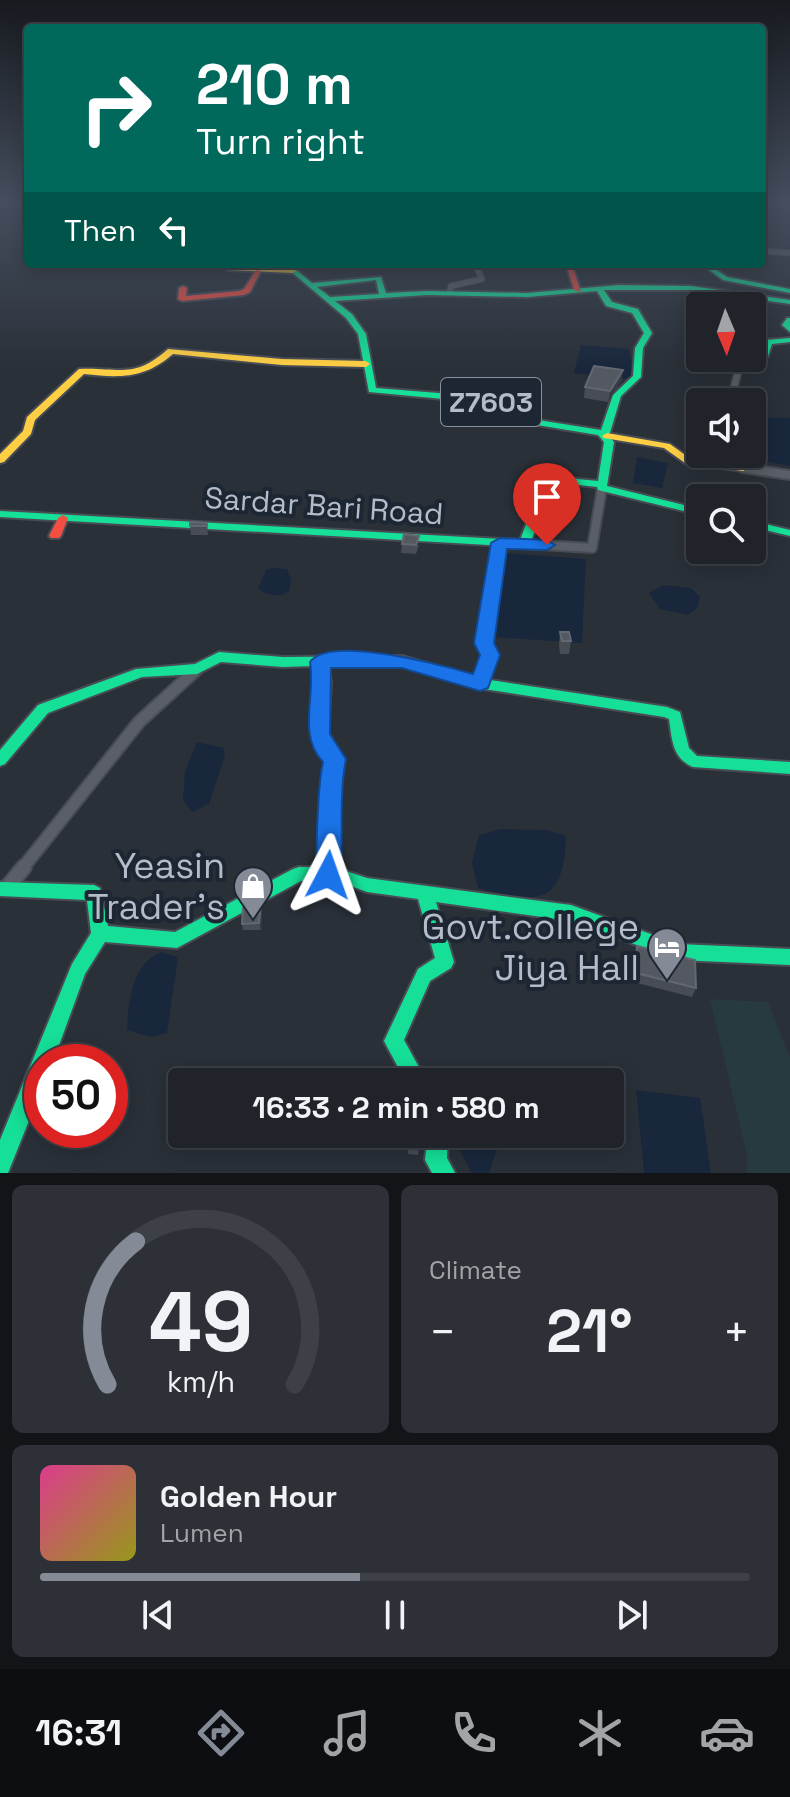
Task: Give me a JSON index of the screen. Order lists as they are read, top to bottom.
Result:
{
  "streets": {
    "main road": ["Z7603", "Sardar Bari Road"]
  },
  "places": {
    "shop": ["Yeasin Trader's"],
    "hotel": ["Govt.college Jiya Hall"]
  },
  "north": "bottom",
  "page": {
    "turn": ["210 m", "Turn right"],
    "then": "Then",
    "limit": "50",
    "trip": "16:33 · 2 min · 580 m",
    "tile": "Climate",
    "heat": ["−", "21°", "+"],
    "song": ["Golden Hour", "Lumen"],
    "tabs": "16:31",
    "gauge": ["49", "km/h"]
  }
}
